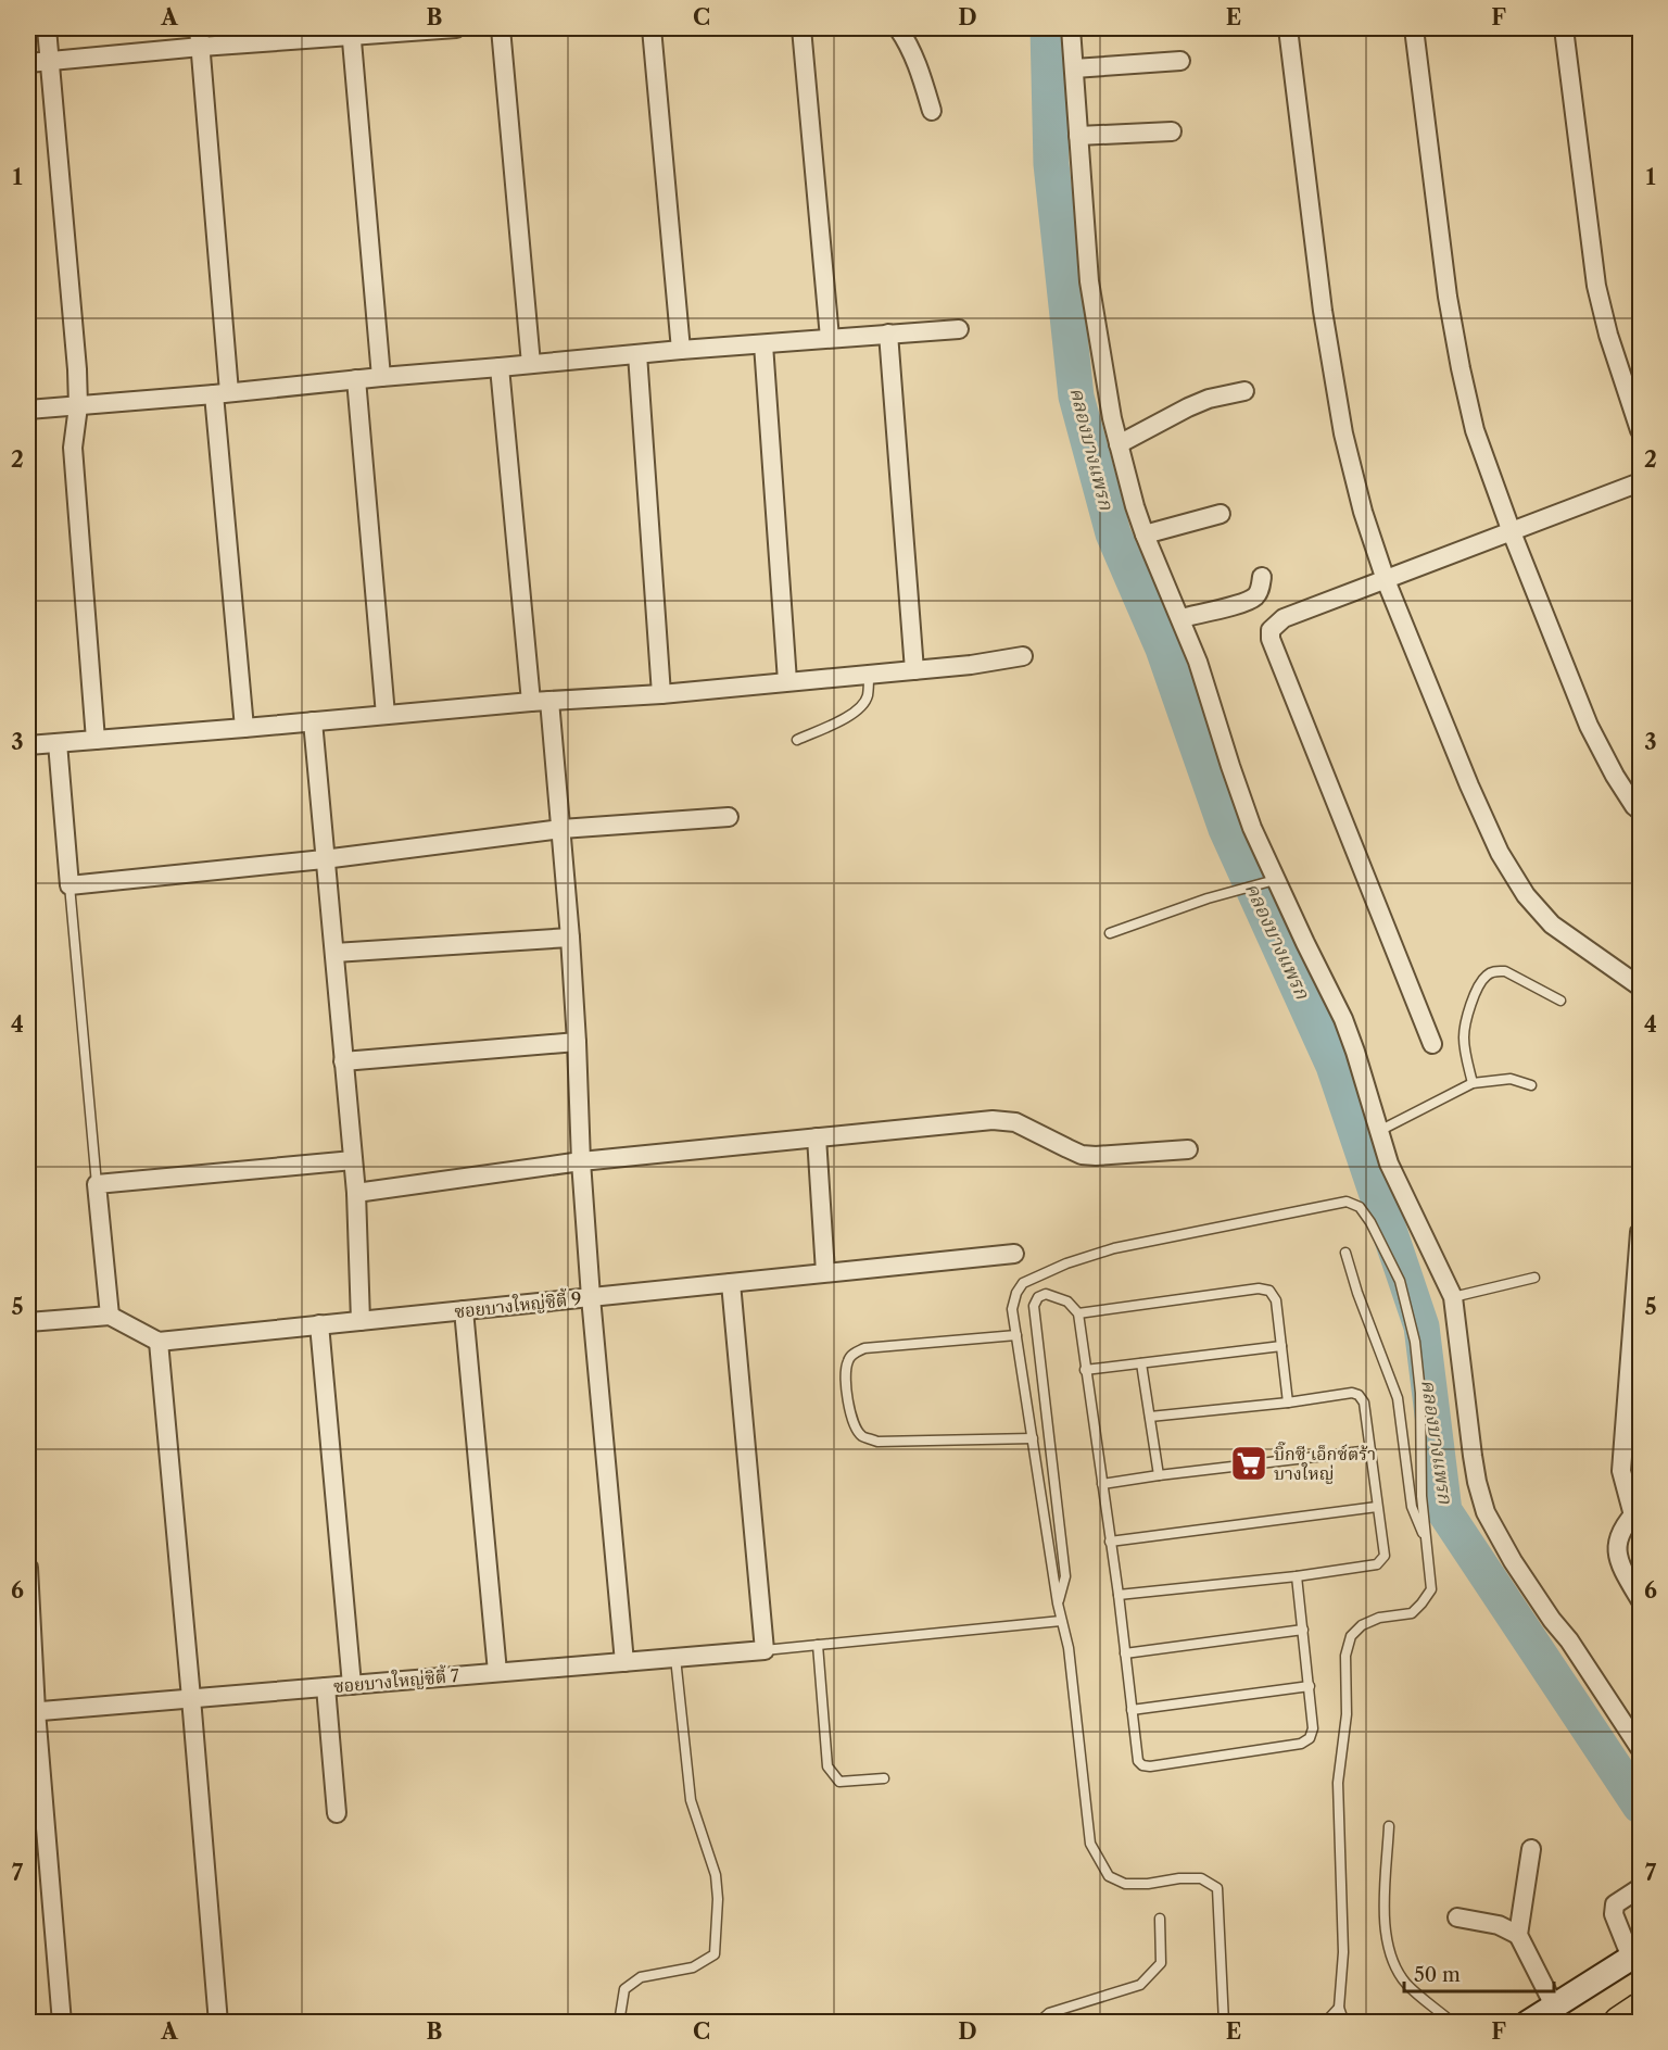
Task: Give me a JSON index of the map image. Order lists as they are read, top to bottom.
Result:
{
  "streets": {
    "street": ["ซอยบางใหญ่ซิตี้ 9", "ซอยบางใหญ่ซิตี้ 7"]
  },
  "water": ["คลองบางแพรก"],
  "places": {
    "supermarket": ["บิ๊กซี เอ็กซ์ตร้า บางใหญ่"]
  },
  "scale_bar": "50 m",
  "grid": {
    "columns": [
      "A",
      "B",
      "C",
      "D",
      "E",
      "F"
    ],
    "rows": [
      "1",
      "2",
      "3",
      "4",
      "5",
      "6",
      "7"
    ]
  }
}
